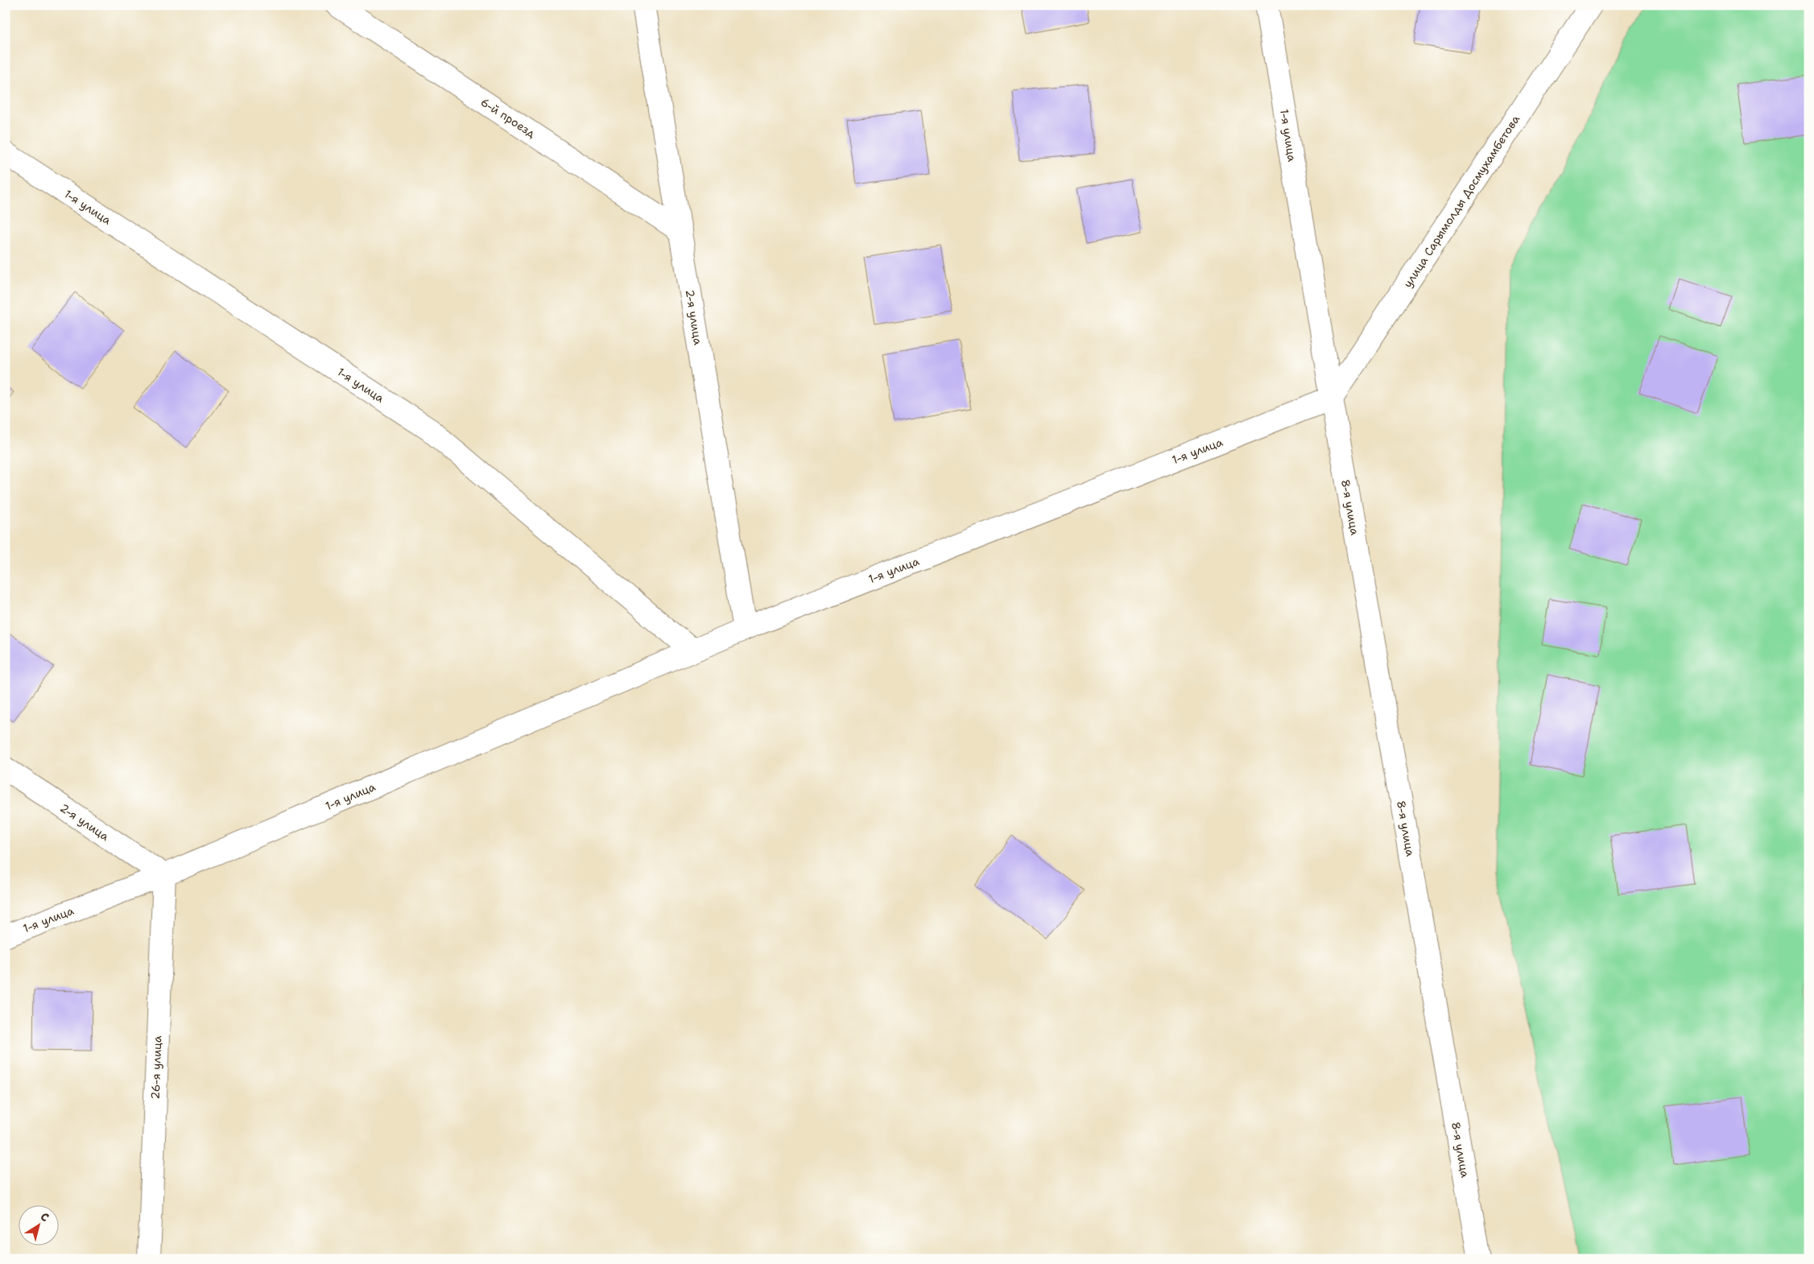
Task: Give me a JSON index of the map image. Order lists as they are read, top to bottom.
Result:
{
  "streets": {
    "street": [
      "6-й проезд",
      "1-я улица",
      "улица Сарымолды Досмухамбетова",
      "2-я улица",
      "8-я улица",
      "26-я улица"
    ]
  },
  "crossings": [
    ["6-й проезд", "2-я улица"],
    ["1-я улица", "улица Сарымолды Досмухамбетова"],
    ["1-я улица", "2-я улица"],
    ["1-я улица", "8-я улица"],
    ["1-я улица", "26-я улица"],
    ["улица Сарымолды Досмухамбетова", "8-я улица"],
    ["2-я улица", "26-я улица"]
  ],
  "north": "top right"
}
